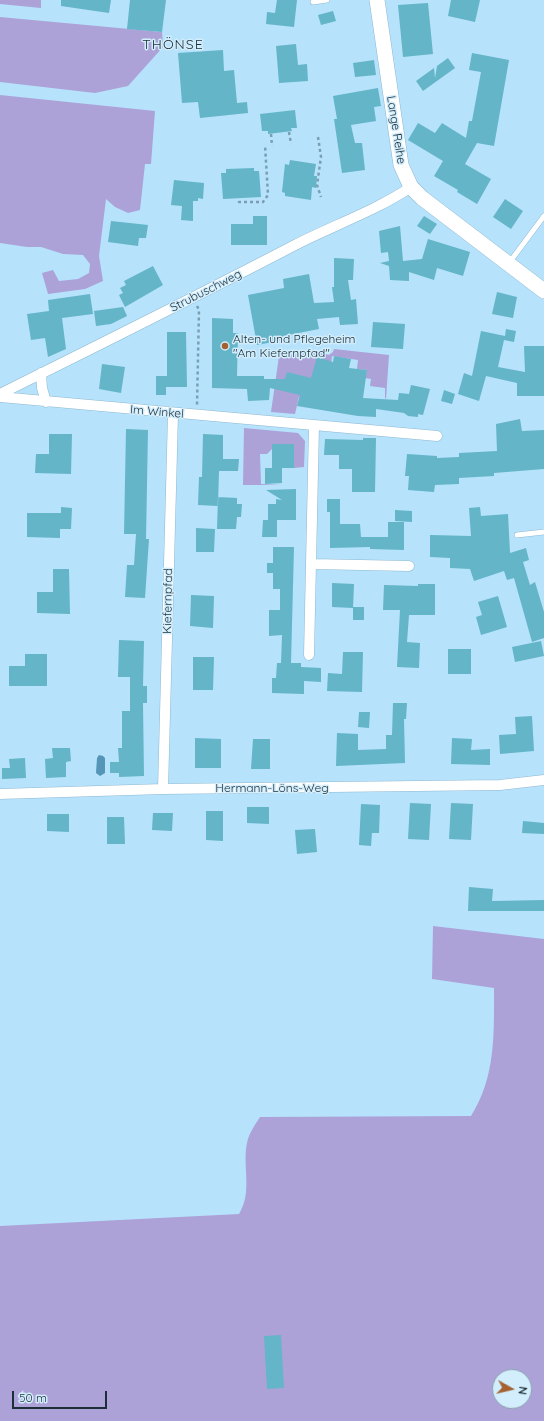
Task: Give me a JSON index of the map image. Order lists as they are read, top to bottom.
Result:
{
  "streets": {
    "street": [
      "Lange Reihe",
      "Strubuschweg",
      "Im Winkel",
      "Kiefernpfad",
      "Hermann-Löns-Weg"
    ]
  },
  "crossings": [
    ["Lange Reihe", "Strubuschweg"],
    ["Im Winkel", "Kiefernpfad"],
    ["Kiefernpfad", "Hermann-Löns-Weg"]
  ],
  "districts": ["THÖNSE"],
  "places": ["Alten- und Pflegeheim \"Am Kiefernpfad\""],
  "scale_bar": "50 m",
  "north": "right"
}
